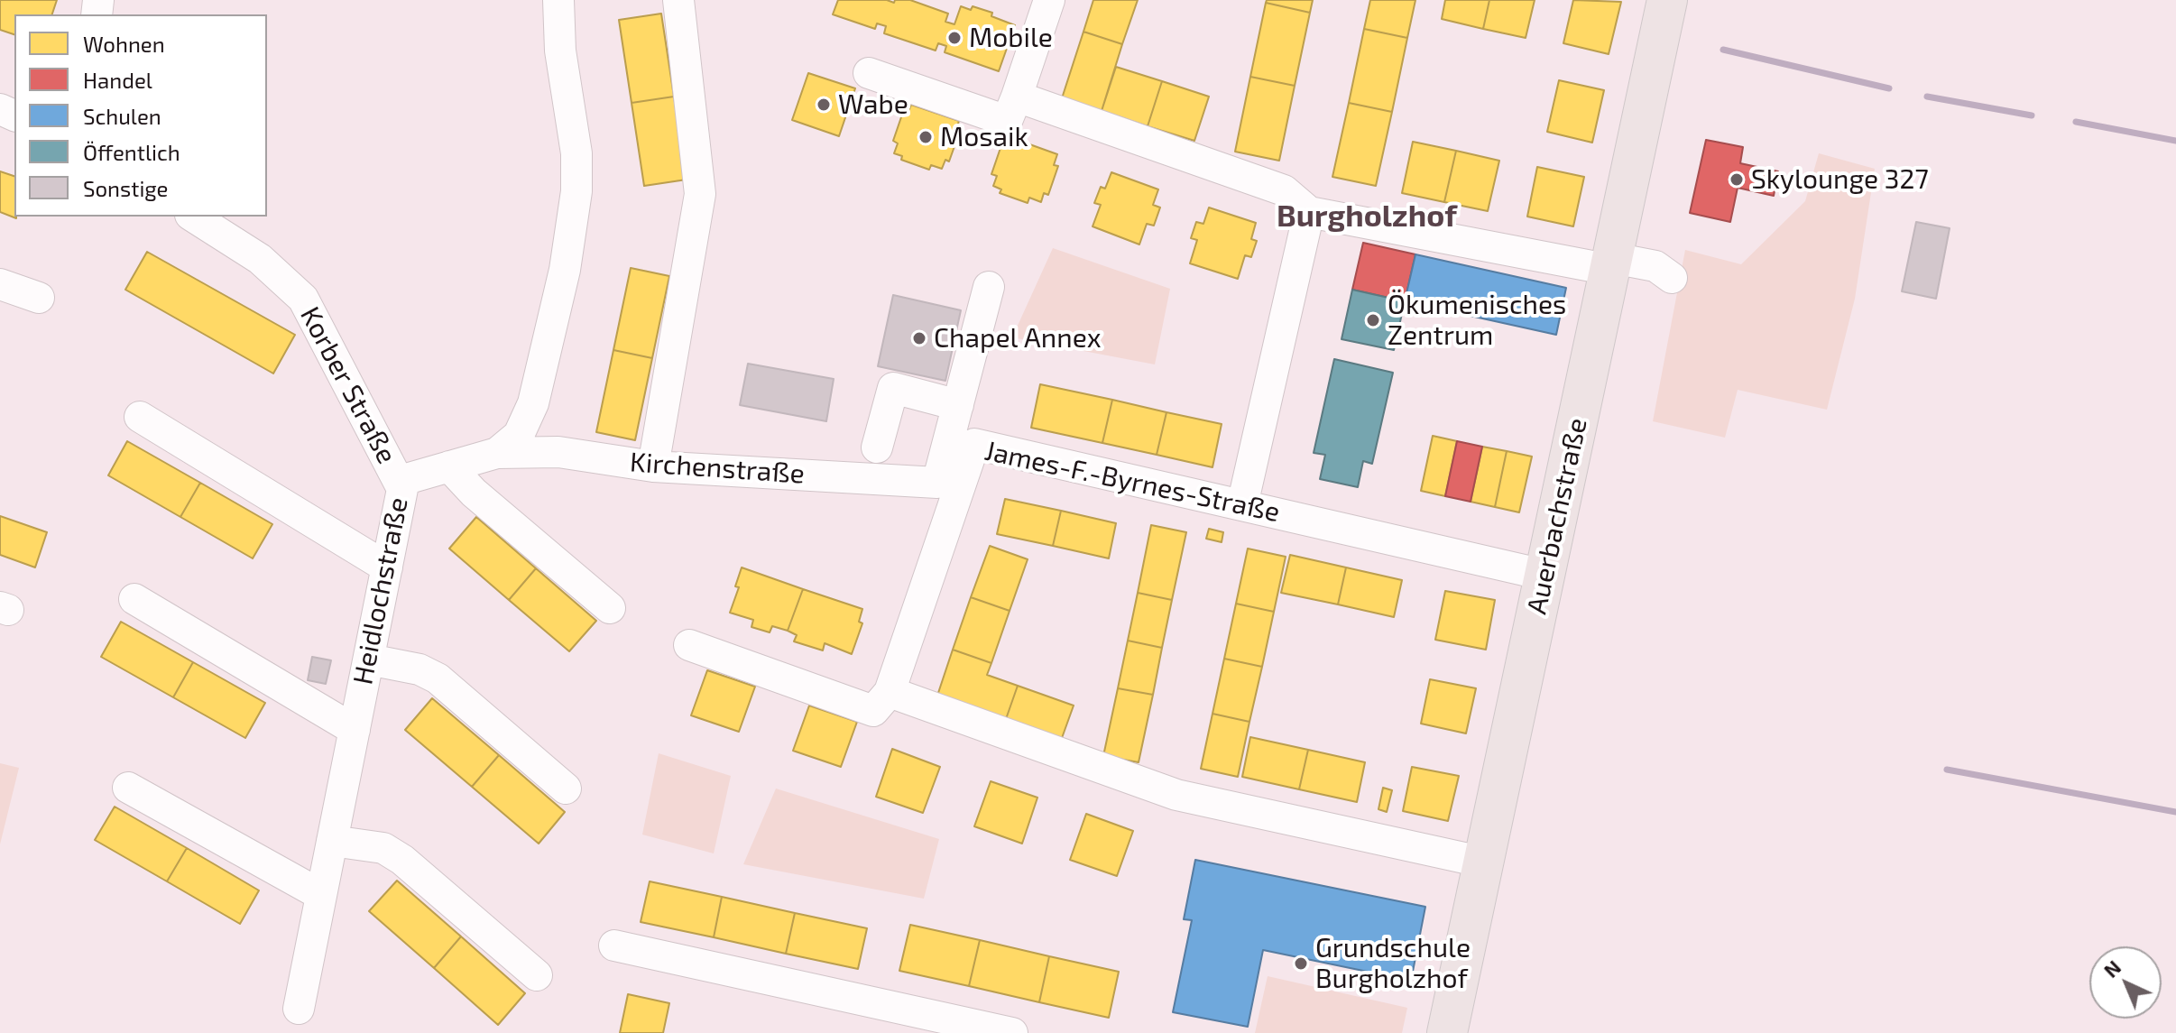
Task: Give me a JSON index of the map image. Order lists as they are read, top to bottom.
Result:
{
  "streets": {
    "main road": ["Auerbachstraße"],
    "street": [
      "Korber Straße",
      "Kirchenstraße",
      "James-F.-Byrnes-Straße",
      "Heidlochstraße"
    ]
  },
  "crossings": [
    ["Korber Straße", "Heidlochstraße"],
    ["Kirchenstraße", "Heidlochstraße"],
    ["James-F.-Byrnes-Straße", "Auerbachstraße"]
  ],
  "districts": ["Burgholzhof"],
  "places": [
    "Mobile",
    "Wabe",
    "Mosaik",
    "Skylounge 327",
    "Ökumenisches Zentrum",
    "Chapel Annex",
    "Grundschule Burgholzhof"
  ],
  "legend": [
    "Wohnen",
    "Handel",
    "Schulen",
    "Öffentlich",
    "Sonstige"
  ],
  "north": "top left"
}
